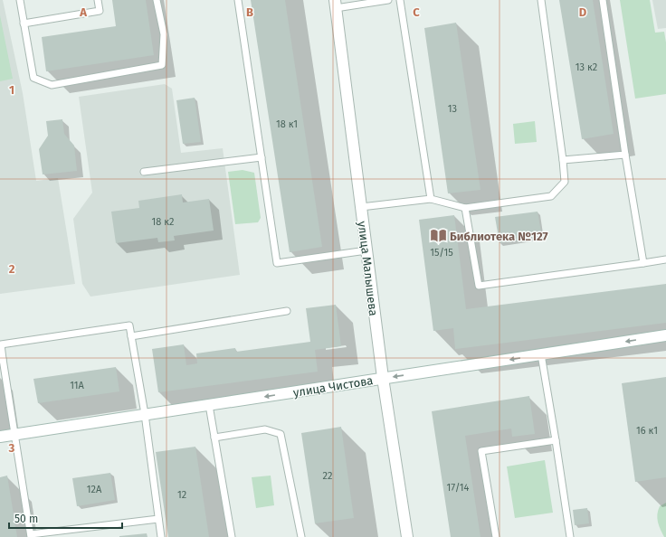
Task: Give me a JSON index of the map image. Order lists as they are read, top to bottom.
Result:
{
  "streets": {
    "street": ["улица Малышева", "улица Чистова"]
  },
  "crossings": [
    ["улица Малышева", "улица Чистова"]
  ],
  "one_way": ["улица Чистова"],
  "places": {
    "library": ["Библиотека №127"]
  },
  "house_numbers": [
    "13 к2",
    "13",
    "18 к1",
    "18 к2",
    "15/15",
    "11А",
    "16 к1",
    "22",
    "17/14",
    "12А",
    "12"
  ],
  "scale_bar": "50 m",
  "grid": {
    "columns": [
      "A",
      "B",
      "C",
      "D"
    ],
    "rows": ["1", "2", "3"]
  }
}
